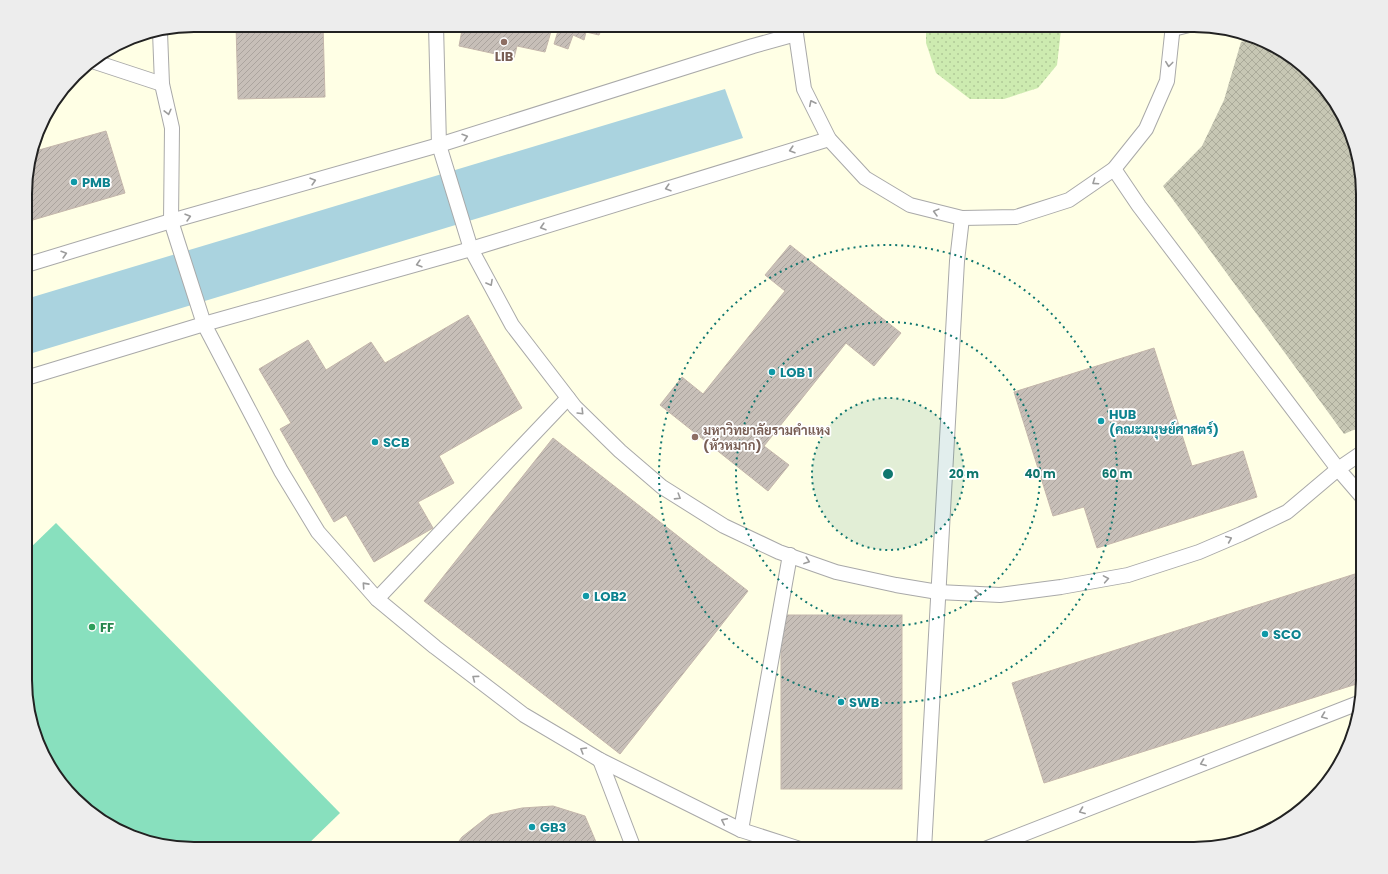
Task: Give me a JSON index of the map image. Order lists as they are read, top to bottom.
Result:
{
  "places": [
    "LIB",
    "PMB",
    "LOB 1",
    "HUB (คณะมนุษย์ศาสตร์)",
    "มหาวิทยาลัยรามคำแหง (หัวหมาก)",
    "SCB",
    "LOB2",
    "FF",
    "SCO",
    "SWB",
    "GB3"
  ],
  "rings": ["20 m", "40 m", "60 m"]
}
